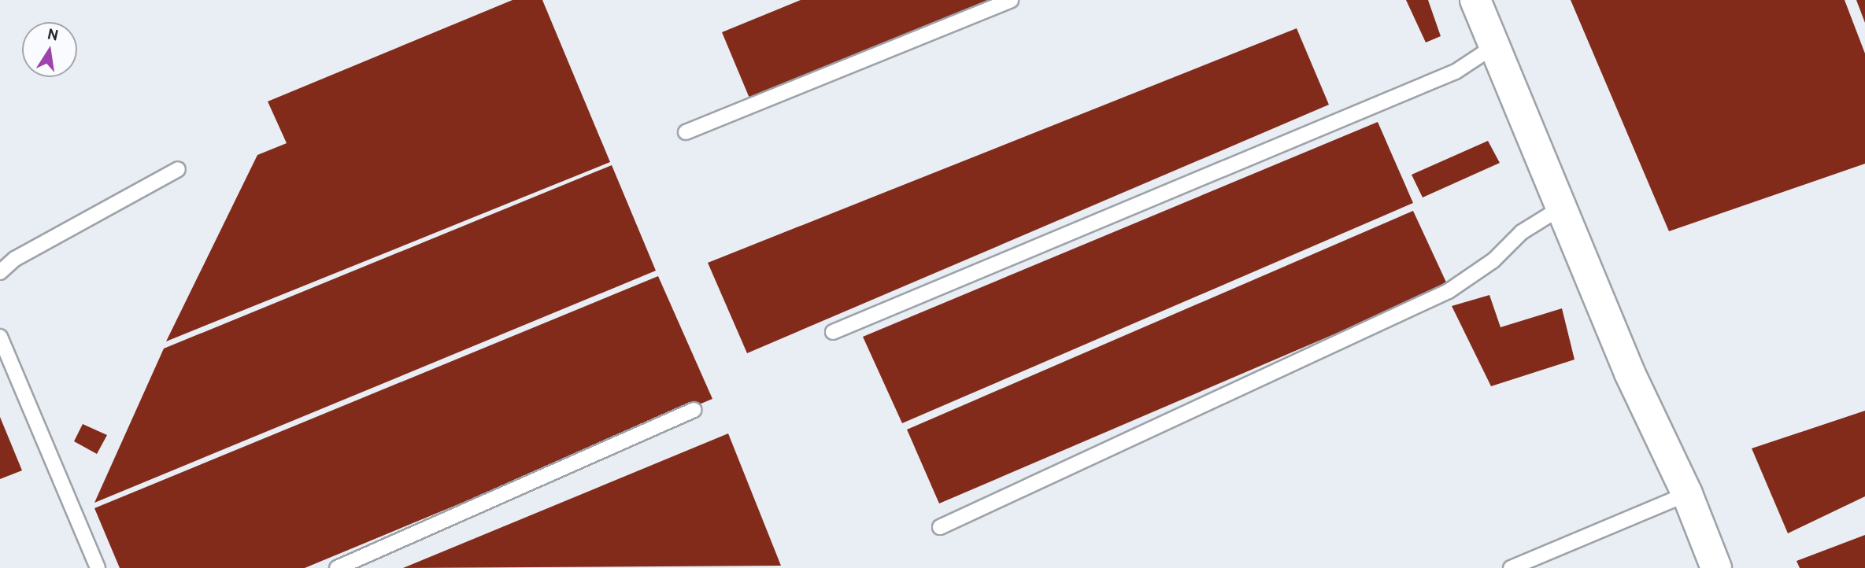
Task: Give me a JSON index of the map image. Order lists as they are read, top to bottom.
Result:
{
  "north": "top"
}
